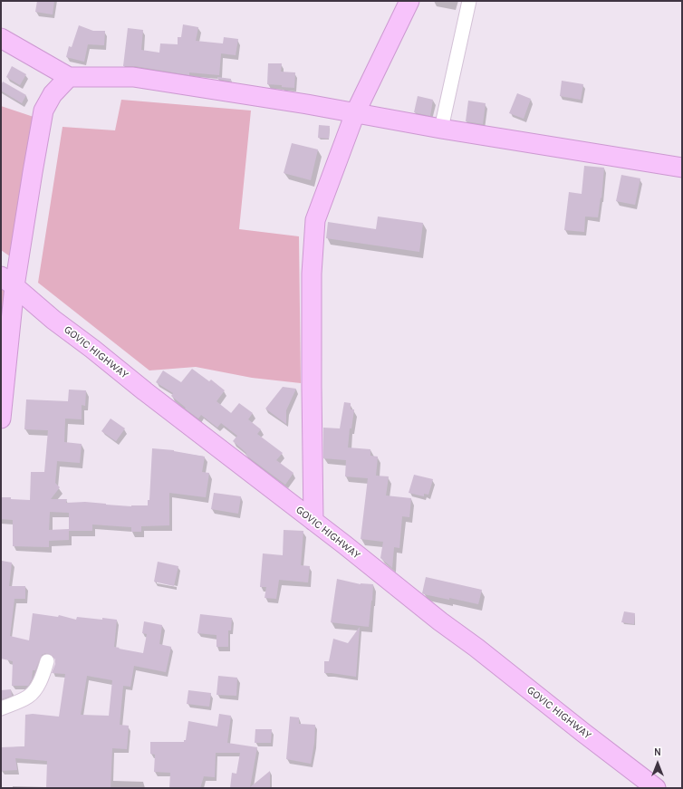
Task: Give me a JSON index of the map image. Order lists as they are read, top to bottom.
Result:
{
  "streets": {
    "street": ["GOVIC HIGHWAY"]
  },
  "north": "top"
}
